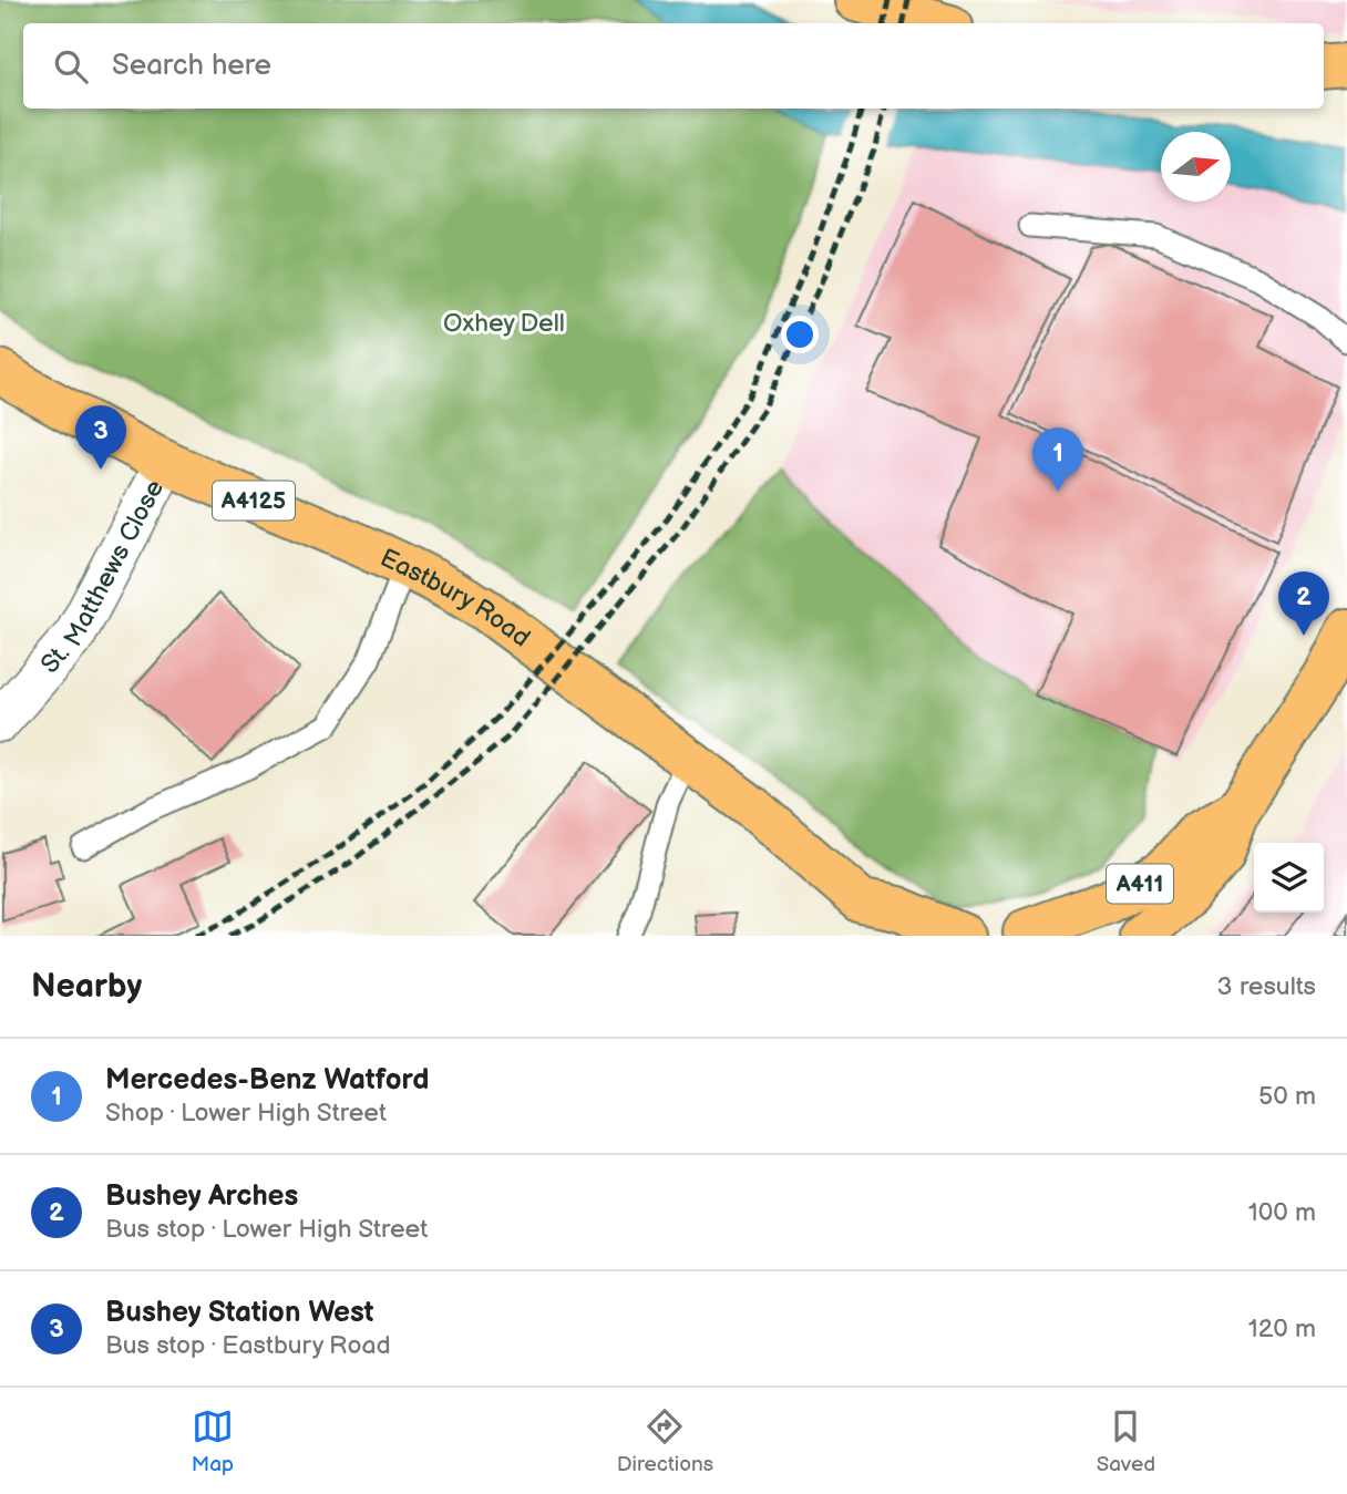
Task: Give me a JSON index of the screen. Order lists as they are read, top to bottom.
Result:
{
  "streets": {
    "main road": ["A4125", "Eastbury Road", "A411"],
    "street": ["St. Matthews Close"]
  },
  "crossings": [
    ["St. Matthews Close", "Eastbury Road"]
  ],
  "parks": ["Oxhey Dell"],
  "north": "right",
  "page": {
    "search": "Search here",
    "pins": ["3", "1", "2"],
    "heading": ["Nearby", "3 results"],
    "list": [
      {
        "mark": "1",
        "name": "Mercedes-Benz Watford",
        "note": "Shop · Lower High Street",
        "value": "50 m"
      },
      {
        "mark": "2",
        "name": "Bushey Arches",
        "note": "Bus stop · Lower High Street",
        "value": "100 m"
      },
      {
        "mark": "3",
        "name": "Bushey Station West",
        "note": "Bus stop · Eastbury Road",
        "value": "120 m"
      }
    ],
    "nav": ["Map", "Directions", "Saved"]
  }
}
